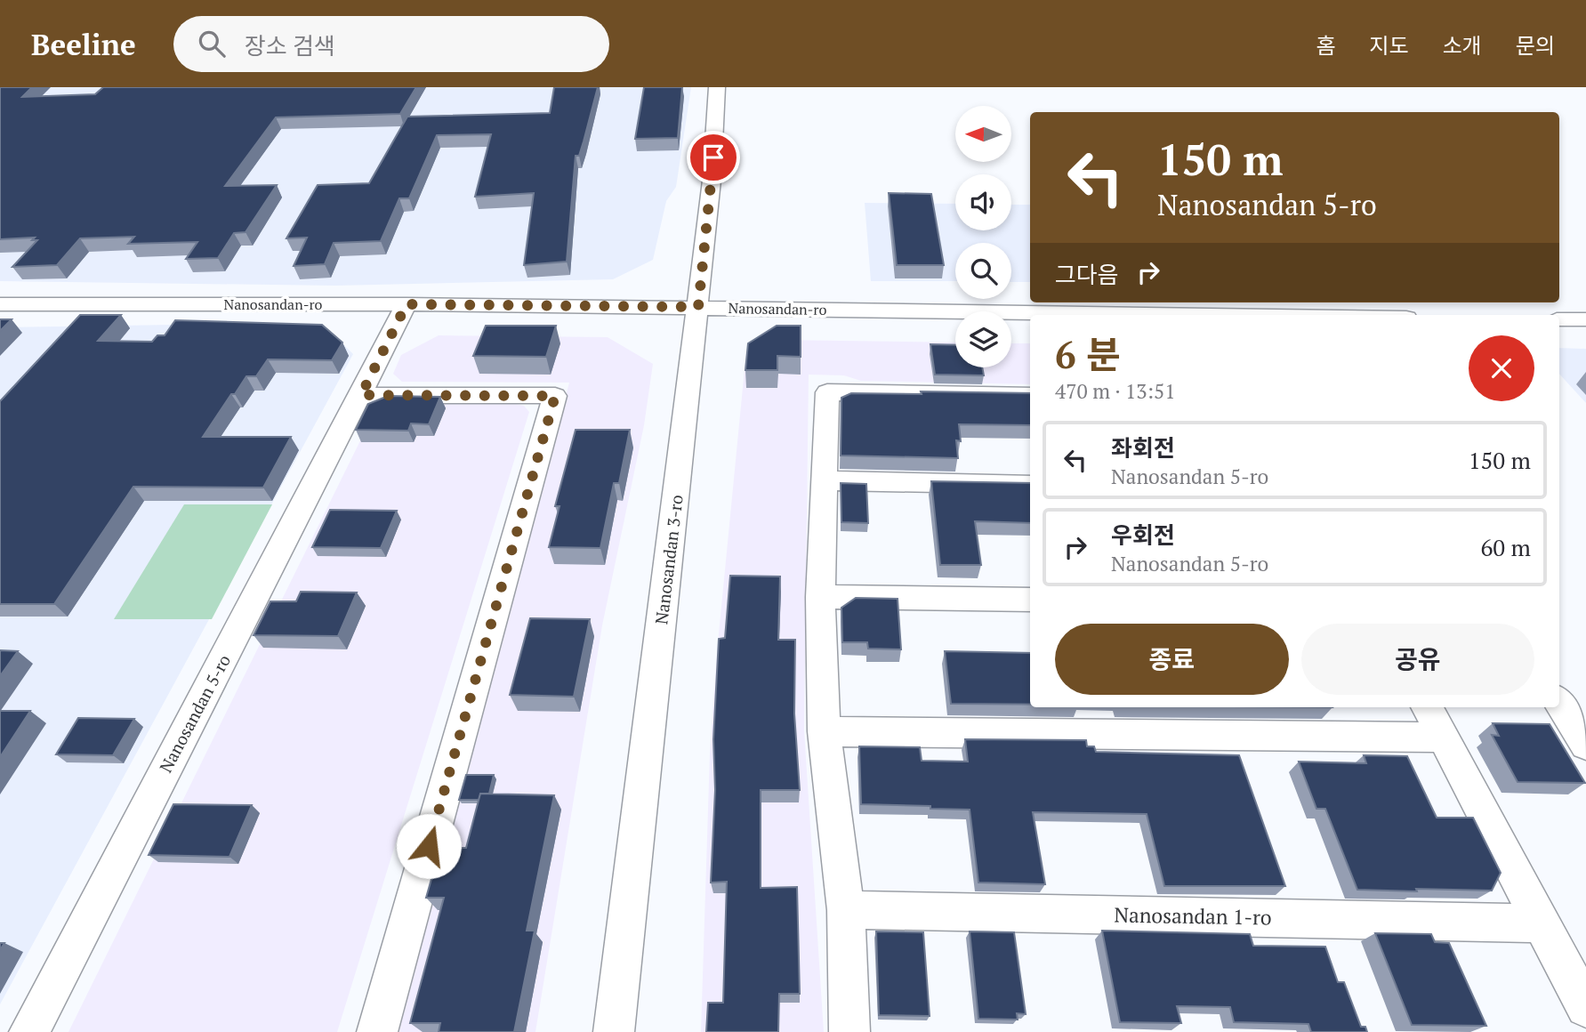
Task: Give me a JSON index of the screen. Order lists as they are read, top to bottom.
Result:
{
  "streets": {
    "street": [
      "Nanosandan-ro",
      "Nanosandan 3-ro",
      "Nanosandan 5-ro",
      "Nanosandan 1-ro"
    ]
  },
  "crossings": [
    ["Nanosandan-ro", "Nanosandan 3-ro"],
    ["Nanosandan-ro", "Nanosandan 5-ro"]
  ],
  "north": "left",
  "page": {
    "header": "Beeline",
    "search": "장소 검색",
    "nav": [
      "홈",
      "지도",
      "소개",
      "문의"
    ],
    "turn": ["150 m", "Nanosandan 5-ro"],
    "then": "그다음",
    "heading": ["6 분", "470 m · 13:51"],
    "list": [
      {
        "name": "좌회전",
        "note": "Nanosandan 5-ro",
        "value": "150 m"
      },
      {
        "name": "우회전",
        "note": "Nanosandan 5-ro",
        "value": "60 m"
      }
    ],
    "buttons": ["종료", "공유"]
  }
}
